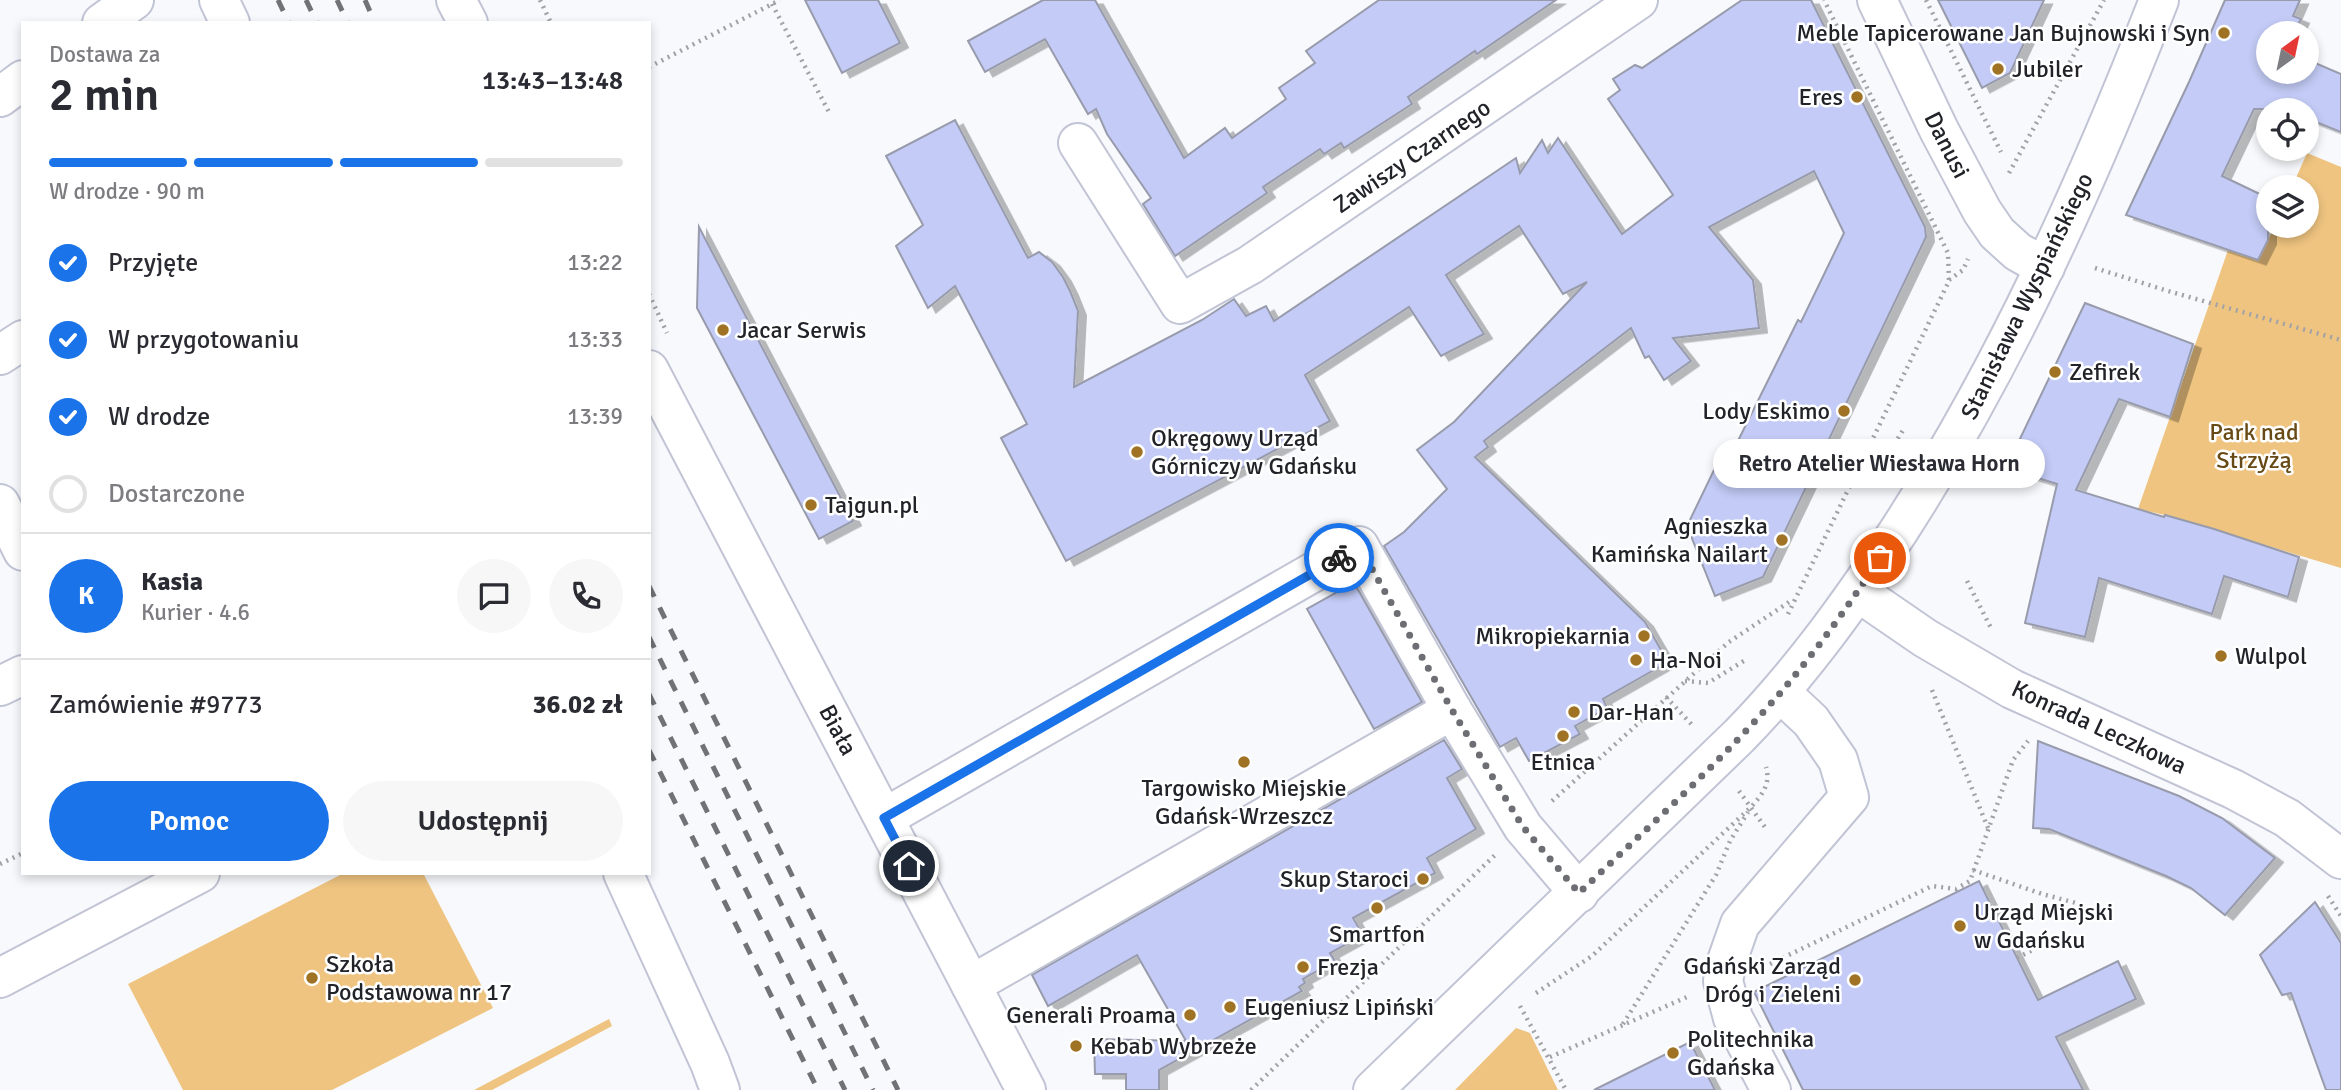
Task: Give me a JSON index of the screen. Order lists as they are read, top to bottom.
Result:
{
  "streets": {
    "street": [
      "Danusi",
      "Zawiszy Czarnego",
      "Stanisława Wyspiańskiego",
      "Konrada Leczkowa",
      "Biała"
    ]
  },
  "crossings": [
    ["Danusi", "Stanisława Wyspiańskiego"],
    ["Stanisława Wyspiańskiego", "Konrada Leczkowa"]
  ],
  "parks": ["Park nad Strzyżą"],
  "places": [
    "Meble Tapicerowane Jan Bujnowski i Syn",
    "Jubiler",
    "Eres",
    "Jacar Serwis",
    "Zefirek",
    "Lody Eskimo",
    "Okręgowy Urząd Górniczy w Gdańsku",
    "Tajgun.pl",
    "Agnieszka Kamińska Nailart",
    "Retro Atelier Wiesława Horn",
    "Mikropiekarnia",
    "Wulpol",
    "Ha-Noi",
    "Dar-Han",
    "Etnica",
    "Targowisko Miejskie Gdańsk-Wrzeszcz",
    "Skup Staroci",
    "Smartfon",
    "Urząd Miejski w Gdańsku",
    "Frezja",
    "Szkoła Podstawowa nr 17",
    "Gdański Zarząd Dróg i Zieleni",
    "Eugeniusz Lipiński",
    "Generali Proama",
    "Kebab Wybrzeże",
    "Politechnika Gdańska"
  ],
  "north": "top right",
  "page": {
    "heading": ["2 min", "Dostawa za", "13:43–13:48"],
    "panel": [
      "Kasia",
      "Kurier · 4.6",
      "Zamówienie #9773",
      "36.02 zł"
    ],
    "bar": "W drodze · 90 m",
    "list": [
      ["Przyjęte", "13:22"],
      ["W przygotowaniu", "13:33"],
      ["W drodze", "13:39"],
      "Dostarczone"
    ],
    "bubble": "Retro Atelier Wiesława Horn",
    "round": "K",
    "buttons": ["Pomoc", "Udostępnij"]
  }
}
